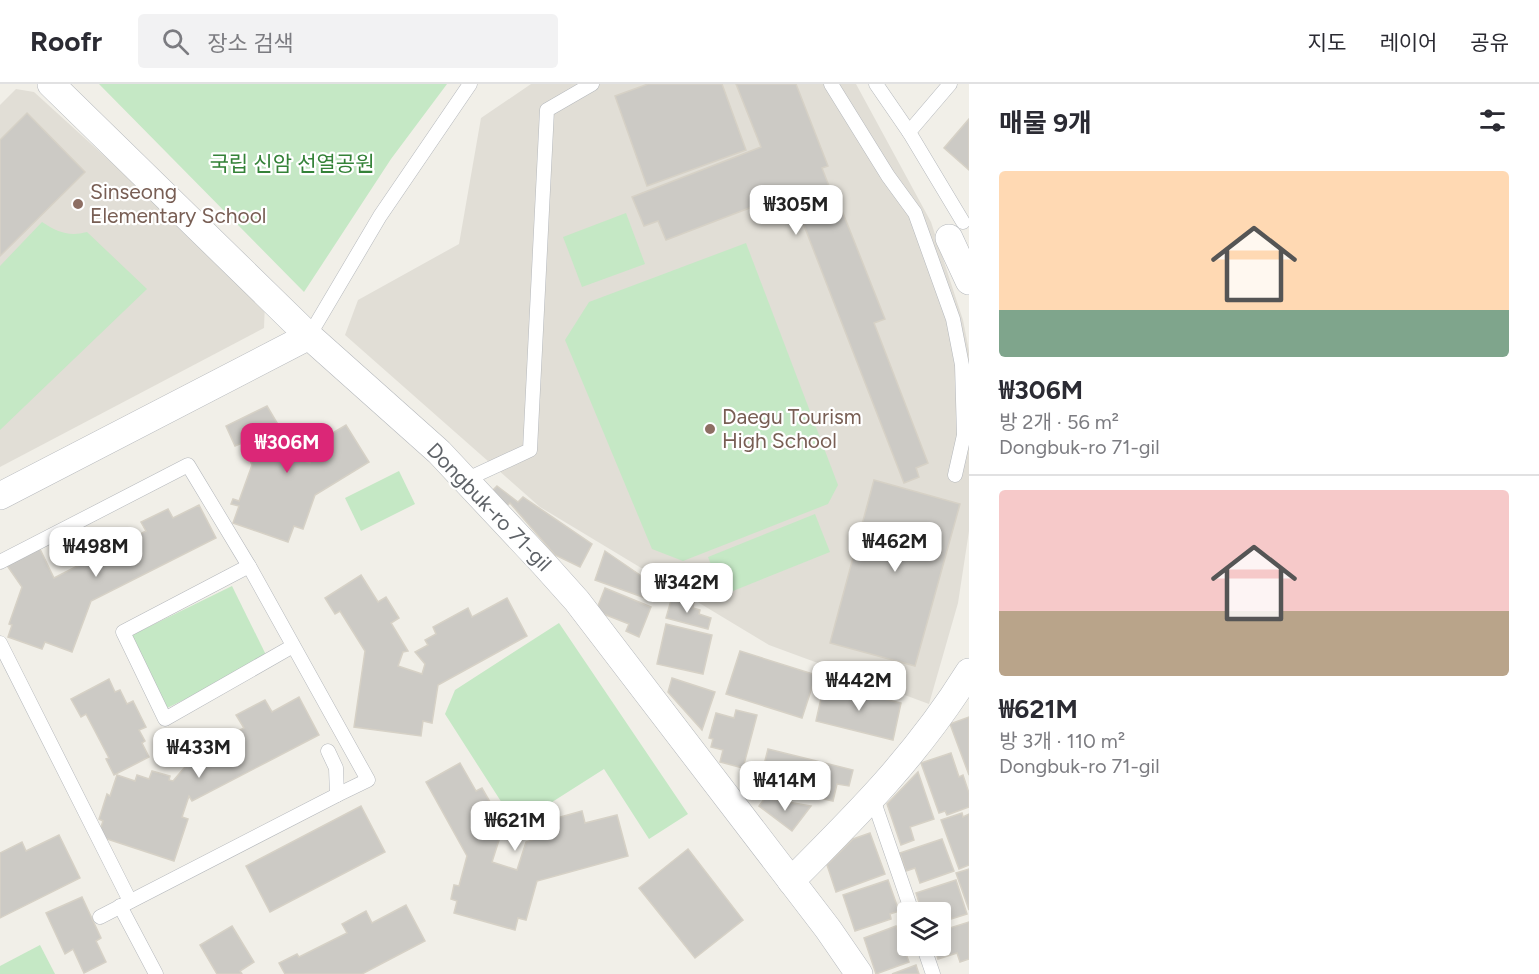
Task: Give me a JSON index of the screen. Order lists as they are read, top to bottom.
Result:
{
  "streets": {
    "street": ["Dongbuk-ro 71-gil"]
  },
  "parks": ["국립 신암 선열공원"],
  "places": ["Sinseong Elementary School", "Daegu Tourism High School"],
  "page": {
    "header": "Roofr",
    "search": "장소 검색",
    "nav": ["지도", "레이어", "공유"],
    "heading": "매물 9개",
    "list": [
      {
        "name": "₩306M",
        "note": "방 2개 · 56 m² · Dongbuk-ro 71-gil"
      },
      {
        "name": "₩621M",
        "note": "방 3개 · 110 m² · Dongbuk-ro 71-gil"
      }
    ],
    "price": [
      "₩305M",
      "₩306M",
      "₩462M",
      "₩498M",
      "₩342M",
      "₩442M",
      "₩433M",
      "₩414M",
      "₩621M"
    ]
  }
}
